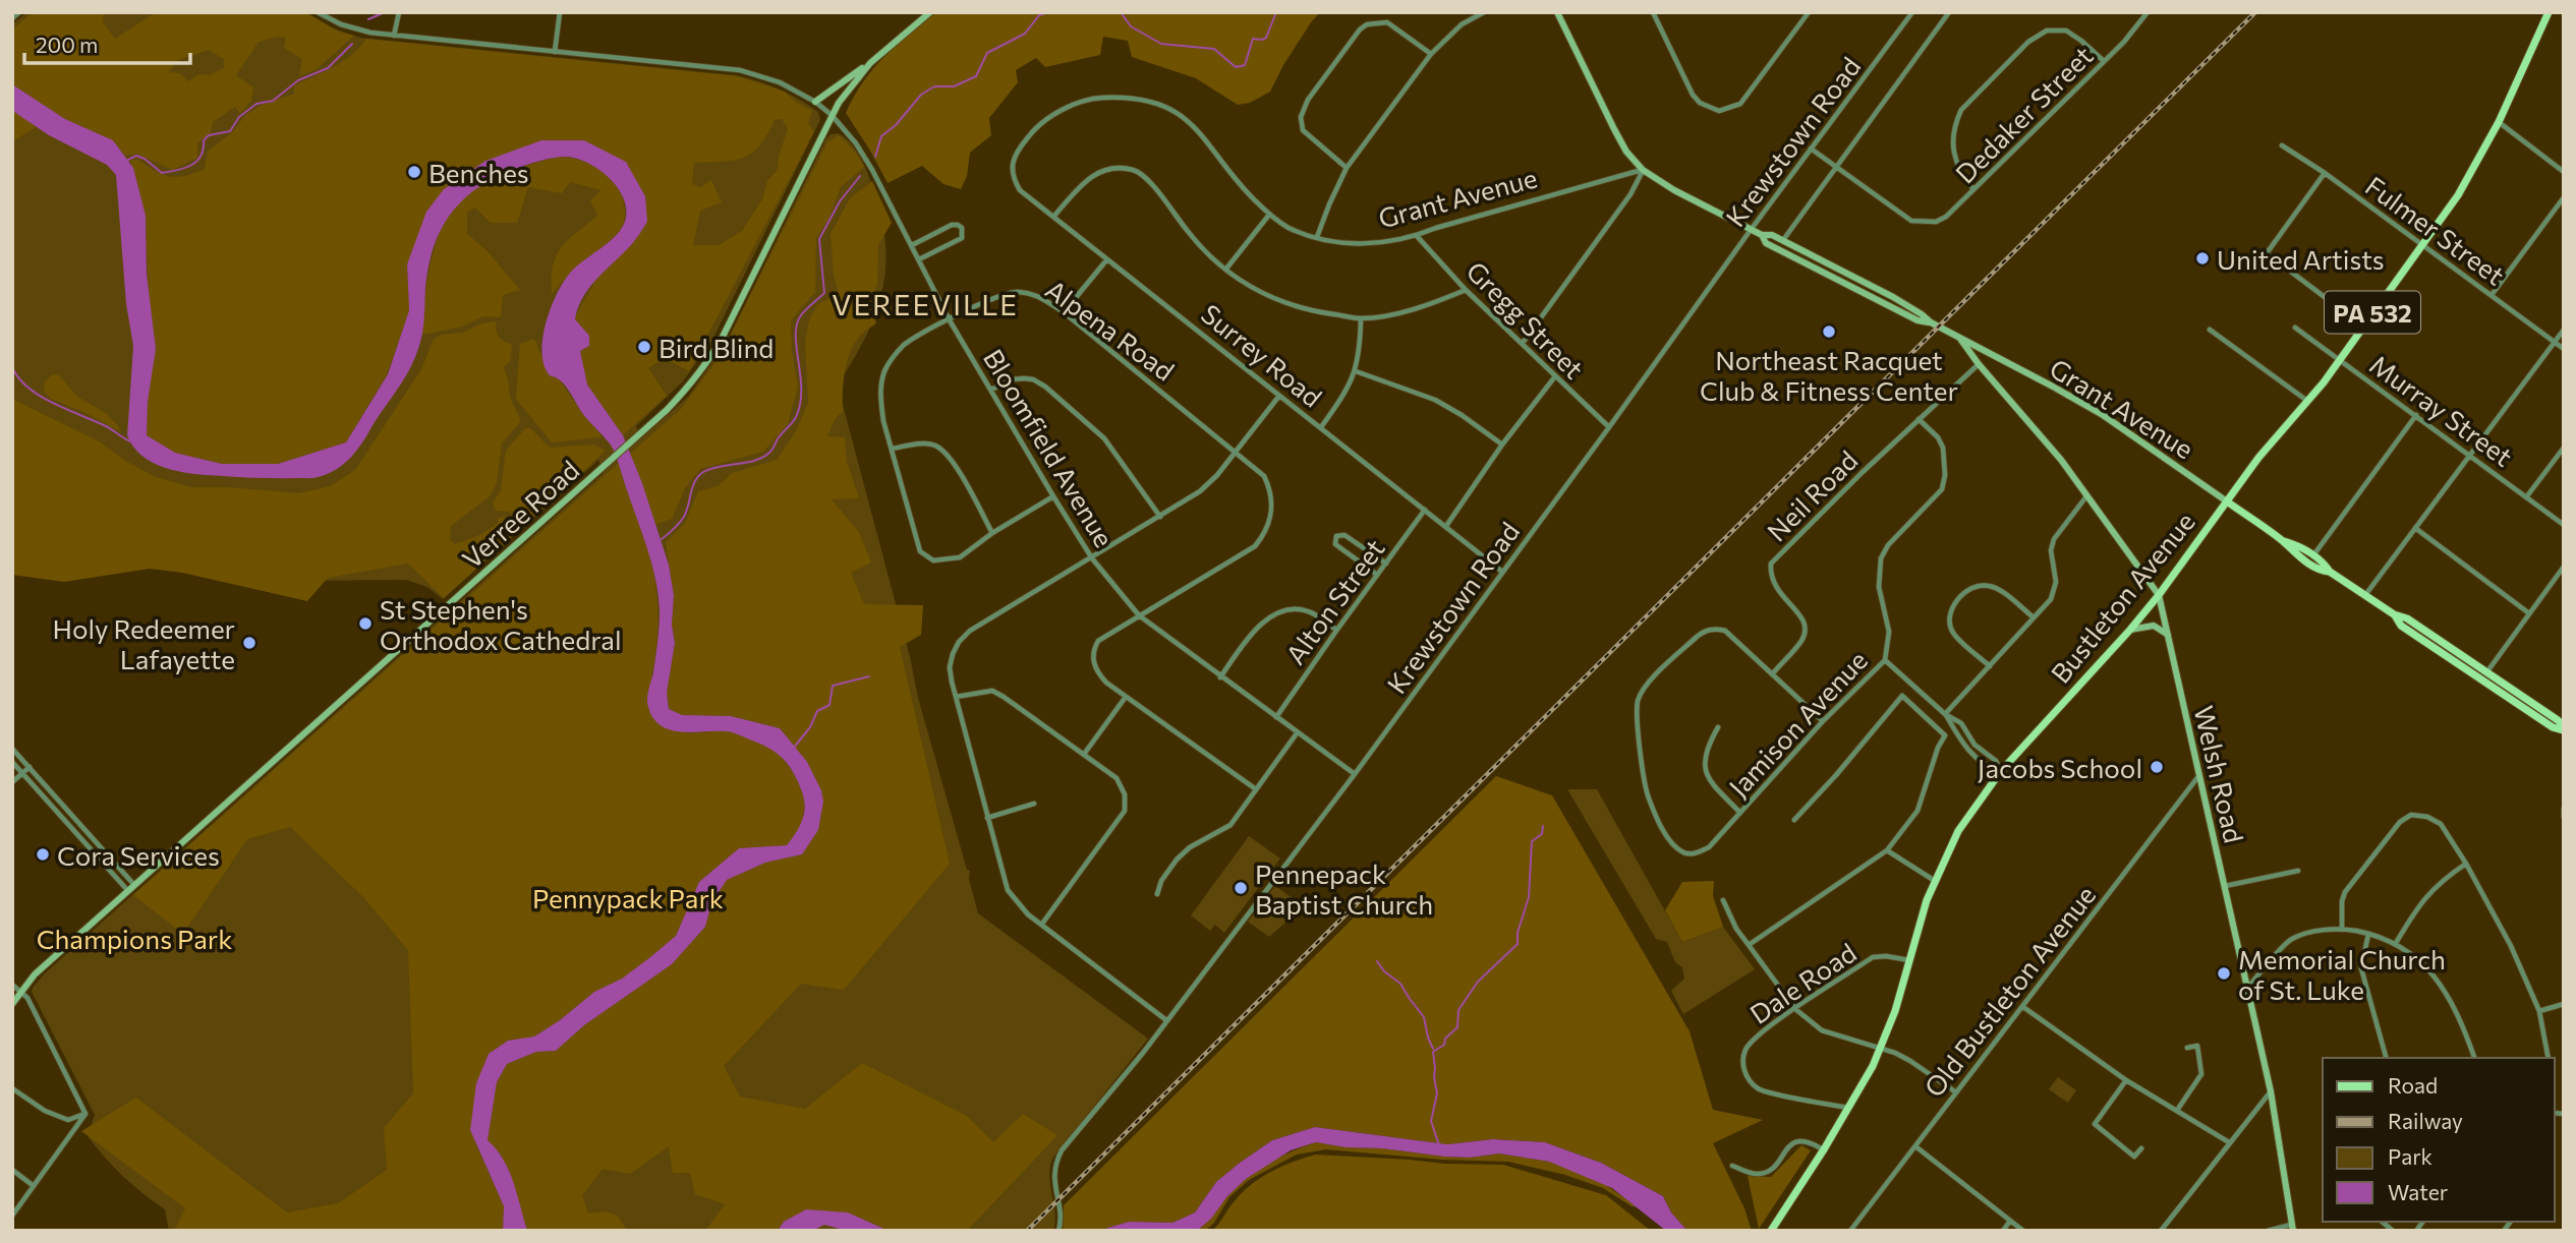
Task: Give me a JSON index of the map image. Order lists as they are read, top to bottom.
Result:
{
  "streets": {
    "main road": [
      "Grant Avenue",
      "PA 532",
      "Verree Road",
      "Bustleton Avenue",
      "Welsh Road"
    ],
    "street": [
      "Dedaker Street",
      "Krewstown Road",
      "Fulmer Street",
      "Gregg Street",
      "Alpena Road",
      "Surrey Road",
      "Murray Street",
      "Bloomfield Avenue",
      "Neil Road",
      "Alton Street",
      "Jamison Avenue",
      "Dale Road",
      "Old Bustleton Avenue"
    ]
  },
  "crossings": [
    ["Krewstown Road", "Grant Avenue"],
    ["Krewstown Road", "Gregg Street"],
    ["Krewstown Road", "Surrey Road"],
    ["Krewstown Road", "Bloomfield Avenue"],
    ["Grant Avenue", "Gregg Street"],
    ["Grant Avenue", "Surrey Road"],
    ["Grant Avenue", "Bustleton Avenue"],
    ["Grant Avenue", "Welsh Road"],
    ["Fulmer Street", "Bustleton Avenue"],
    ["Alpena Road", "Bloomfield Avenue"],
    ["Surrey Road", "Alton Street"],
    ["Murray Street", "Bustleton Avenue"],
    ["Bloomfield Avenue", "Verree Road"],
    ["Bloomfield Avenue", "Alton Street"],
    ["Neil Road", "Jamison Avenue"],
    ["Neil Road", "Welsh Road"],
    ["Bustleton Avenue", "Welsh Road"],
    ["Bustleton Avenue", "Dale Road"],
    ["Welsh Road", "Old Bustleton Avenue"]
  ],
  "districts": ["VEREEVILLE"],
  "parks": ["Pennypack Park", "Champions Park"],
  "places": [
    "Benches",
    "United Artists",
    "Northeast Racquet Club & Fitness Center",
    "Bird Blind",
    "St Stephen's Orthodox Cathedral",
    "Holy Redeemer Lafayette",
    "Jacobs School",
    "Cora Services",
    "Pennepack Baptist Church",
    "Memorial Church of St. Luke"
  ],
  "legend": [
    "Road",
    "Railway",
    "Park",
    "Water"
  ],
  "scale_bar": "200 m"
}
